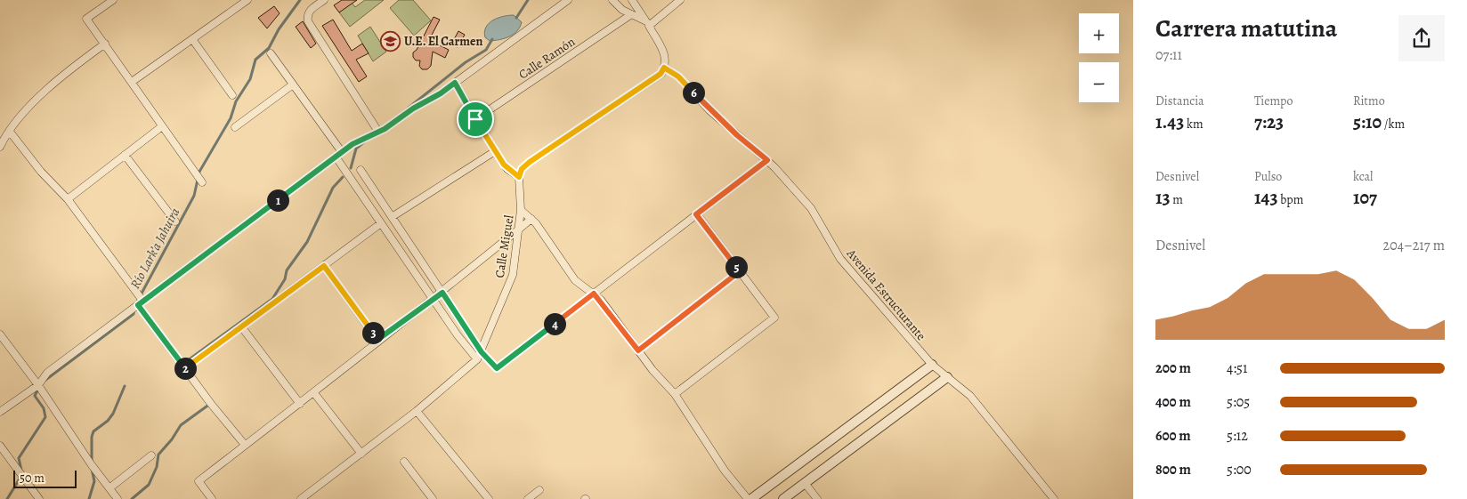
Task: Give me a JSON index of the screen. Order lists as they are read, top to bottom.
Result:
{
  "streets": {
    "street": ["Calle Ramón", "Calle Miguel", "Avenida Estructurante"]
  },
  "water": ["Río Lark’a Jahuira"],
  "places": {
    "school or university": ["U.E. El Carmen"]
  },
  "scale_bar": "50 m",
  "page": {
    "heading": ["Carrera matutina", "07:11"],
    "map_buttons": ["+", "−"],
    "stats": [
      ["Distancia", "1.43 km"],
      ["Tiempo", "7:23"],
      ["Ritmo", "5:10 /km"],
      ["Desnivel", "13 m"],
      ["Pulso", "143 bpm"],
      ["kcal", "107"]
    ],
    "pins": [
      "6",
      "1",
      "5",
      "4",
      "3",
      "2"
    ],
    "chart": ["Desnivel", "204–217 m"],
    "list": [
      {
        "name": "200 m",
        "note": "4:51"
      },
      {
        "name": "400 m",
        "note": "5:05"
      },
      {
        "name": "600 m",
        "note": "5:12"
      },
      {
        "name": "800 m",
        "note": "5:00"
      }
    ],
    "scale": "50 m"
  }
}
